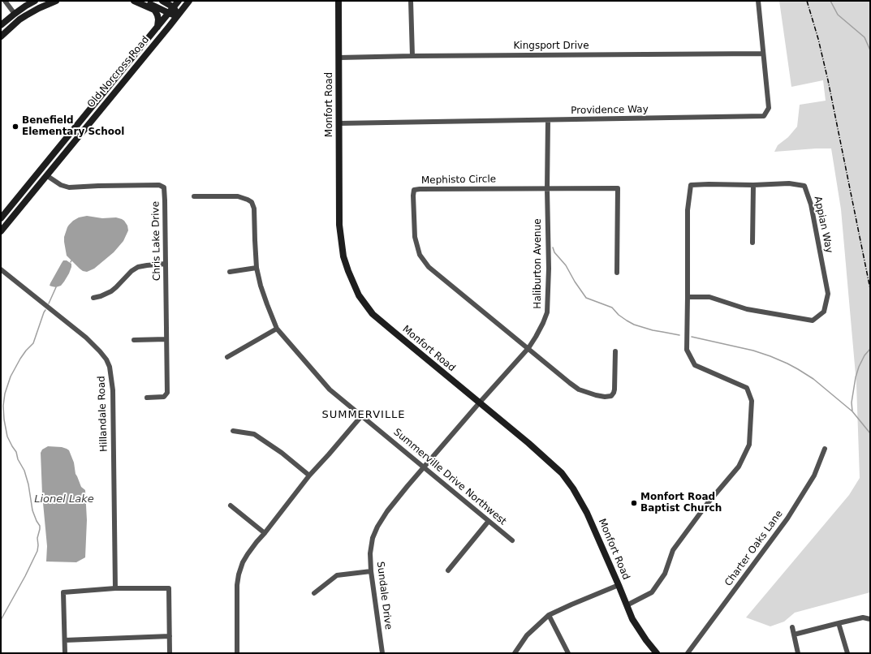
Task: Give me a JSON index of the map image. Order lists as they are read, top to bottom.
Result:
{
  "streets": {
    "main road": ["Old Norcross Road", "Monfort Road"],
    "street": [
      "Kingsport Drive",
      "Providence Way",
      "Mephisto Circle",
      "Appian Way",
      "Chris Lake Drive",
      "Haliburton Avenue",
      "Hillandale Road",
      "Summerville Drive Northwest",
      "Charter Oaks Lane",
      "Sundale Drive"
    ]
  },
  "crossings": [
    ["Kingsport Drive", "Monfort Road"],
    ["Kingsport Drive", "Providence Way"],
    ["Old Norcross Road", "Chris Lake Drive"],
    ["Monfort Road", "Providence Way"],
    ["Monfort Road", "Appian Way"],
    ["Monfort Road", "Haliburton Avenue"],
    ["Monfort Road", "Sundale Drive"],
    ["Providence Way", "Haliburton Avenue"],
    ["Mephisto Circle", "Haliburton Avenue"],
    ["Haliburton Avenue", "Sundale Drive"],
    ["Summerville Drive Northwest", "Sundale Drive"]
  ],
  "districts": ["SUMMERVILLE"],
  "water": ["Lionel Lake"],
  "places": ["Benefield Elementary School", "Monfort Road Baptist Church"]
}
